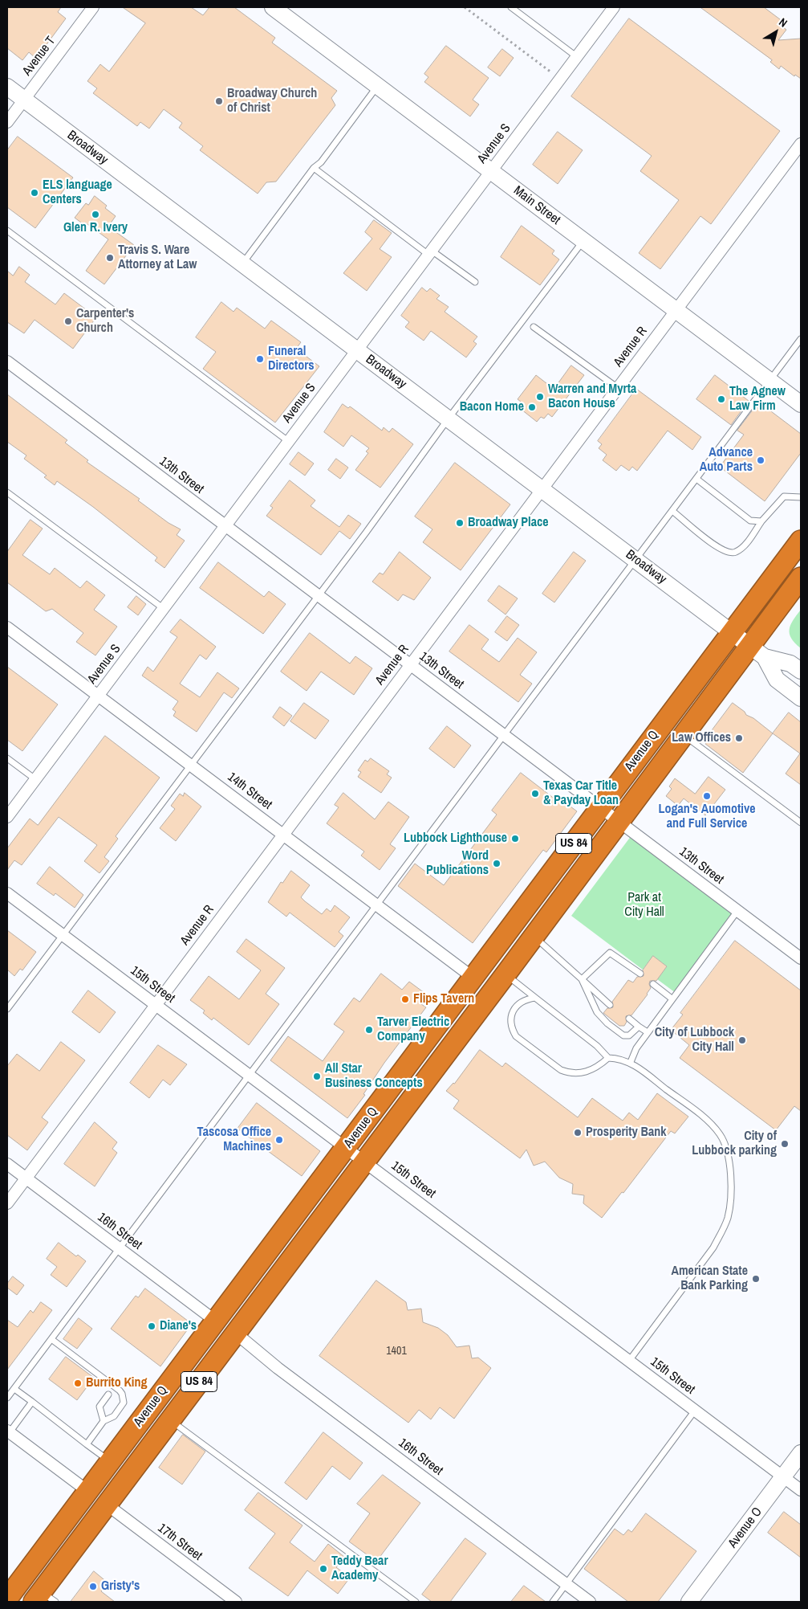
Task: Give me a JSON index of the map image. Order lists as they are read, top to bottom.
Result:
{
  "streets": {
    "highway": ["Avenue Q", "US 84"],
    "main road": ["Broadway", "Main Street", "Avenue O"],
    "street": [
      "Avenue T",
      "Avenue S",
      "Avenue R",
      "13th Street",
      "14th Street",
      "15th Street",
      "16th Street",
      "17th Street"
    ]
  },
  "crossings": [
    ["Avenue T", "Broadway"],
    ["Avenue S", "Broadway"],
    ["Avenue S", "Main Street"],
    ["Avenue S", "13th Street"],
    ["Avenue S", "14th Street"],
    ["Broadway", "Avenue R"],
    ["Broadway", "Avenue Q"],
    ["Main Street", "Avenue R"],
    ["Avenue R", "13th Street"],
    ["Avenue R", "14th Street"],
    ["Avenue R", "15th Street"],
    ["Avenue R", "16th Street"],
    ["13th Street", "Avenue Q"],
    ["Avenue Q", "14th Street"],
    ["Avenue Q", "15th Street"],
    ["Avenue Q", "16th Street"],
    ["Avenue Q", "17th Street"],
    ["15th Street", "Avenue O"]
  ],
  "parks": ["Park at City Hall"],
  "places": [
    "Broadway Church of Christ",
    "ELS language Centers",
    "Glen R. Ivery",
    "Travis S. Ware Attorney at Law",
    "Carpenter's Church",
    "Funeral Directors",
    "Warren and Myrta Bacon House",
    "The Agnew Law Firm",
    "Bacon Home",
    "Advance Auto Parts",
    "Broadway Place",
    "Law Offices",
    "Texas Car Title & Payday Loan",
    "Logan's Auomotive and Full Service",
    "Lubbock Lighthouse",
    "Word Publications",
    "Flips Tavern",
    "Tarver Electric Company",
    "City of Lubbock City Hall",
    "All Star Business Concepts",
    "Prosperity Bank",
    "Tascosa Office Machines",
    "City of Lubbock parking",
    "American State Bank Parking",
    "Diane's",
    "Burrito King",
    "Teddy Bear Academy",
    "Gristy's"
  ],
  "house_numbers": ["1401"],
  "north": "top right"
}
